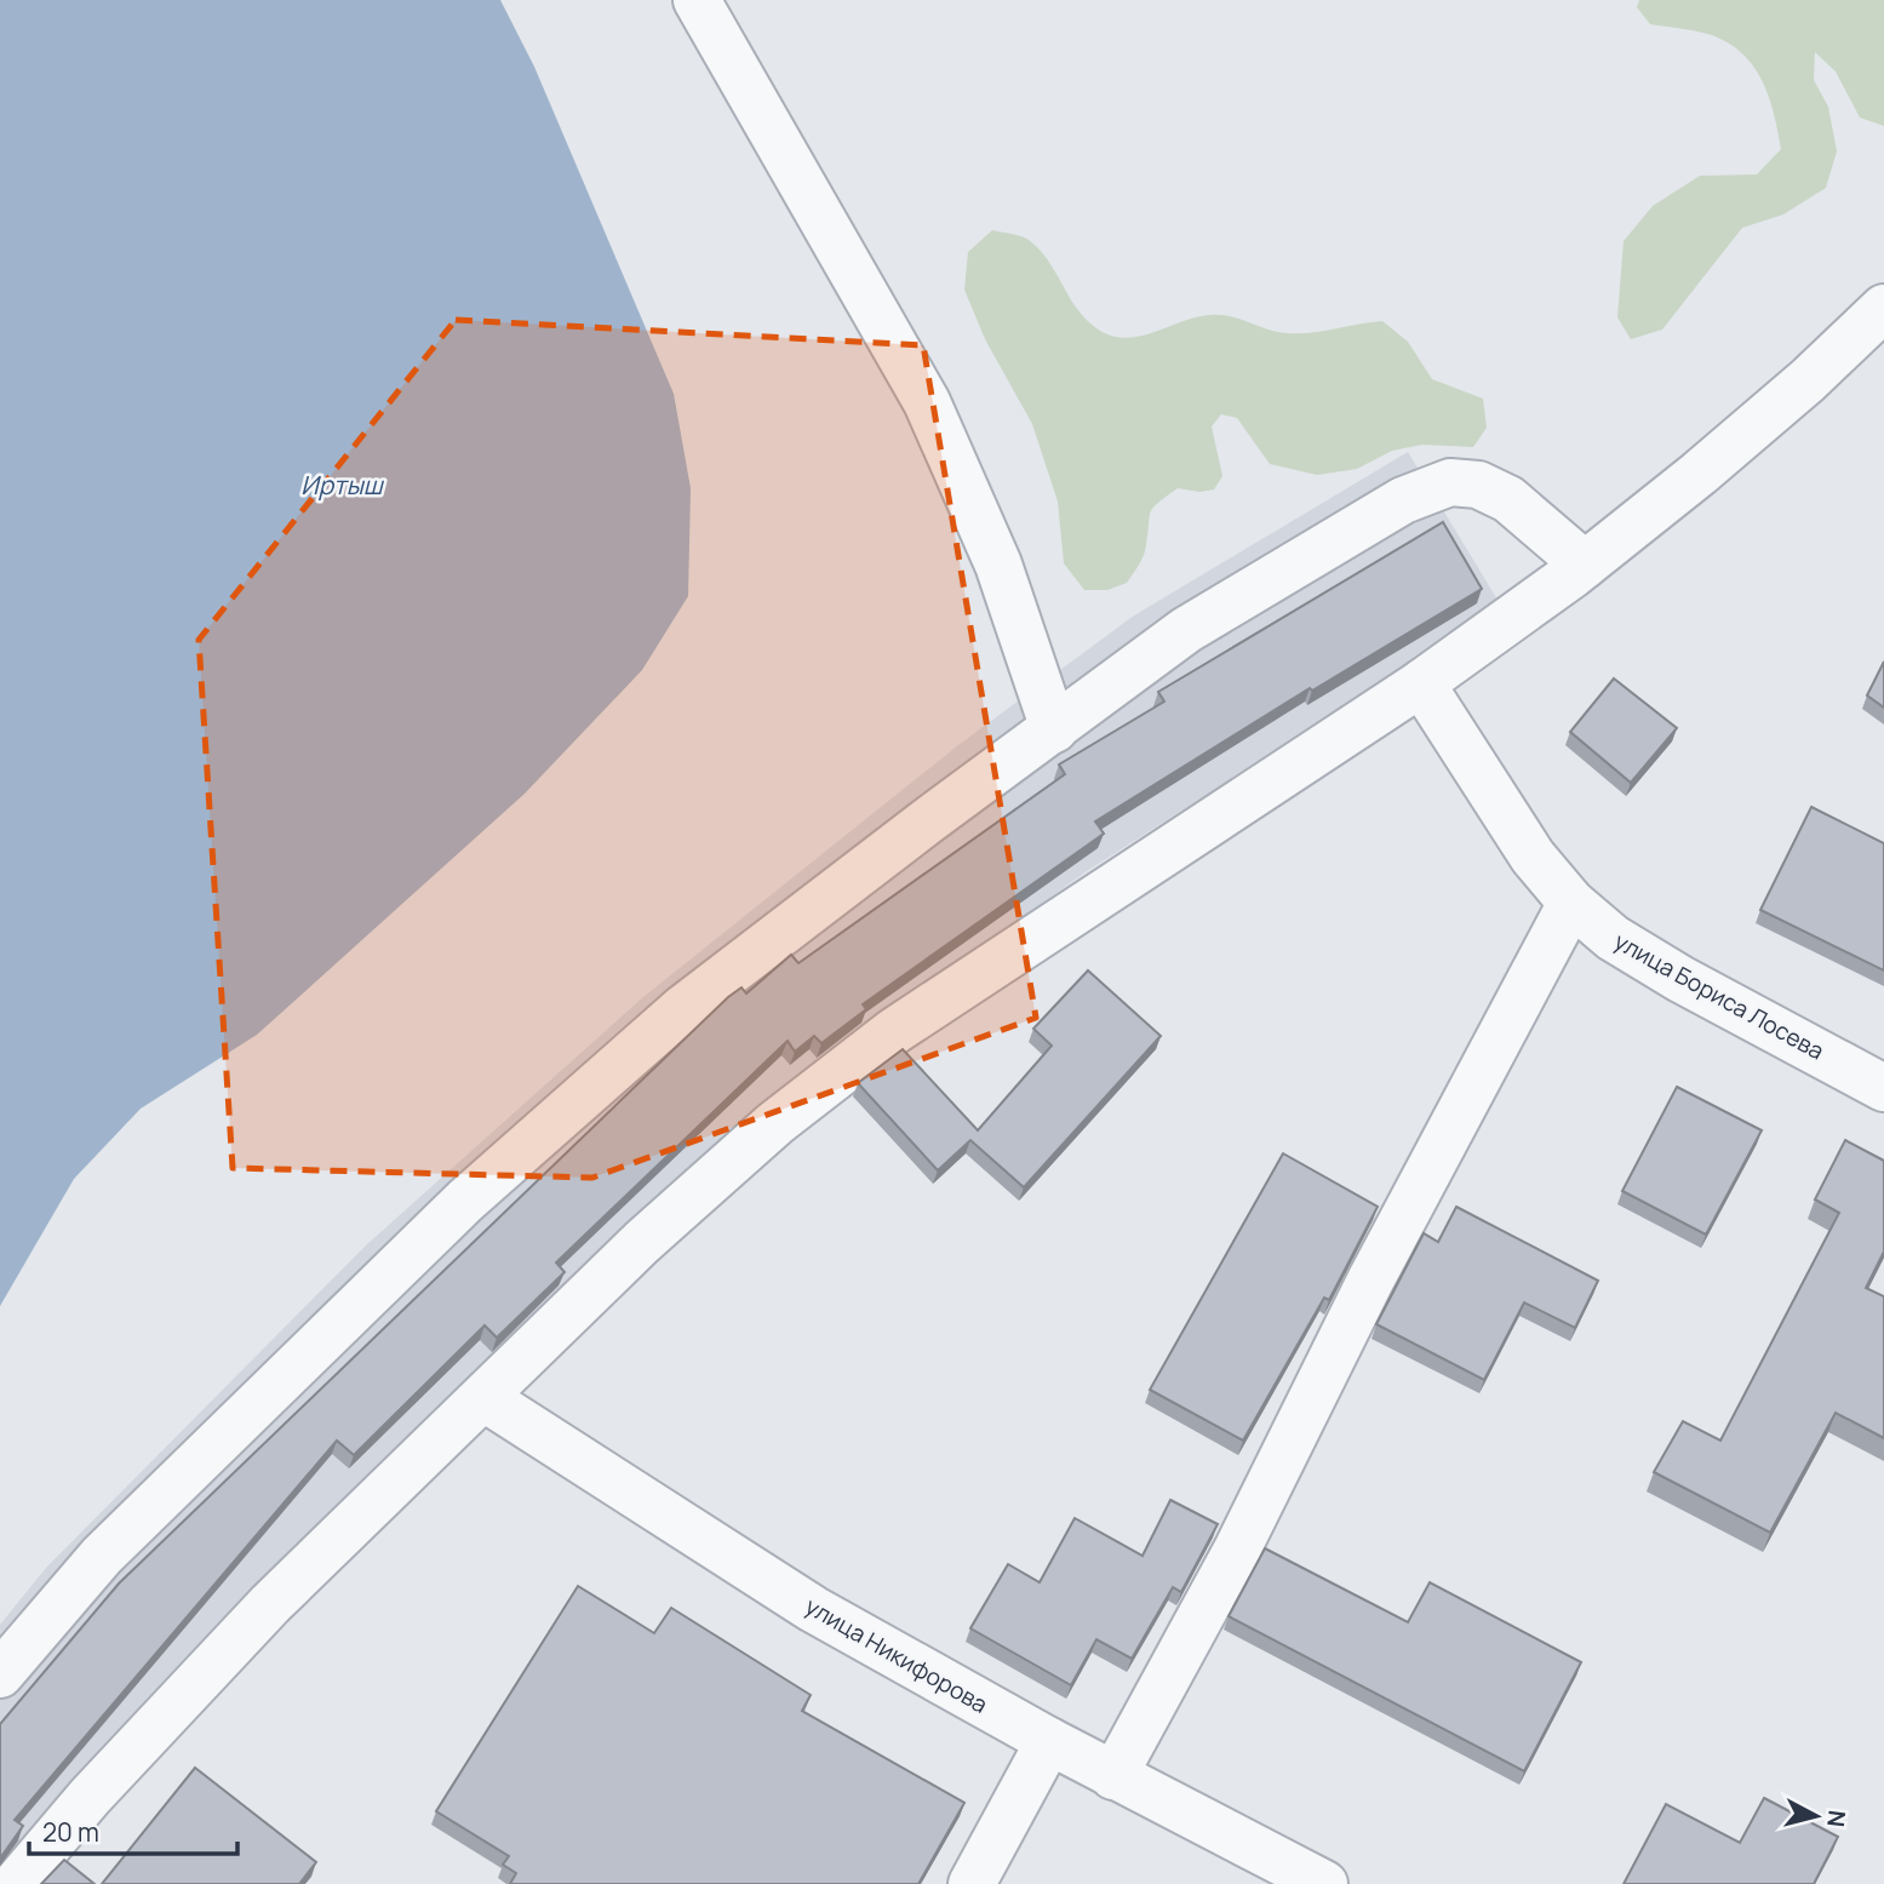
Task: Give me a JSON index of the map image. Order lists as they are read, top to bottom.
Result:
{
  "streets": {
    "street": ["улица Бориса Лосева", "улица Никифорова"]
  },
  "water": ["Иртыш"],
  "scale_bar": "20 m",
  "north": "right"
}
